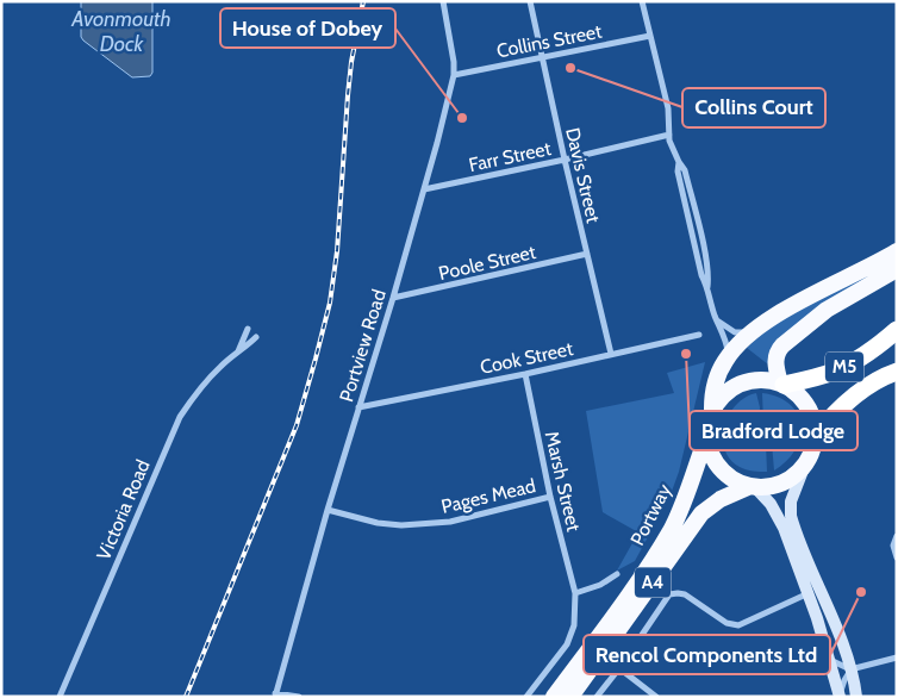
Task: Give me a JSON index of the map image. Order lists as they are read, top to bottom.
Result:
{
  "streets": {
    "highway": ["M5", "Portway", "A4"],
    "street": [
      "Collins Street",
      "Farr Street",
      "Davis Street",
      "Poole Street",
      "Portview Road",
      "Cook Street",
      "Marsh Street",
      "Pages Mead",
      "Victoria Road"
    ]
  },
  "crossings": [
    ["Collins Street", "Davis Street"],
    ["Collins Street", "Portview Road"],
    ["Farr Street", "Davis Street"],
    ["Farr Street", "Portview Road"],
    ["Davis Street", "Poole Street"],
    ["Davis Street", "Cook Street"],
    ["Poole Street", "Portview Road"],
    ["Portview Road", "Cook Street"],
    ["Portview Road", "Pages Mead"],
    ["Cook Street", "Marsh Street"],
    ["M5", "Portway"],
    ["Marsh Street", "Pages Mead"]
  ],
  "water": ["Avonmouth Dock"],
  "places": [
    "Collins Court",
    "House of Dobey",
    "Bradford Lodge",
    "Rencol Components Ltd"
  ]
}
